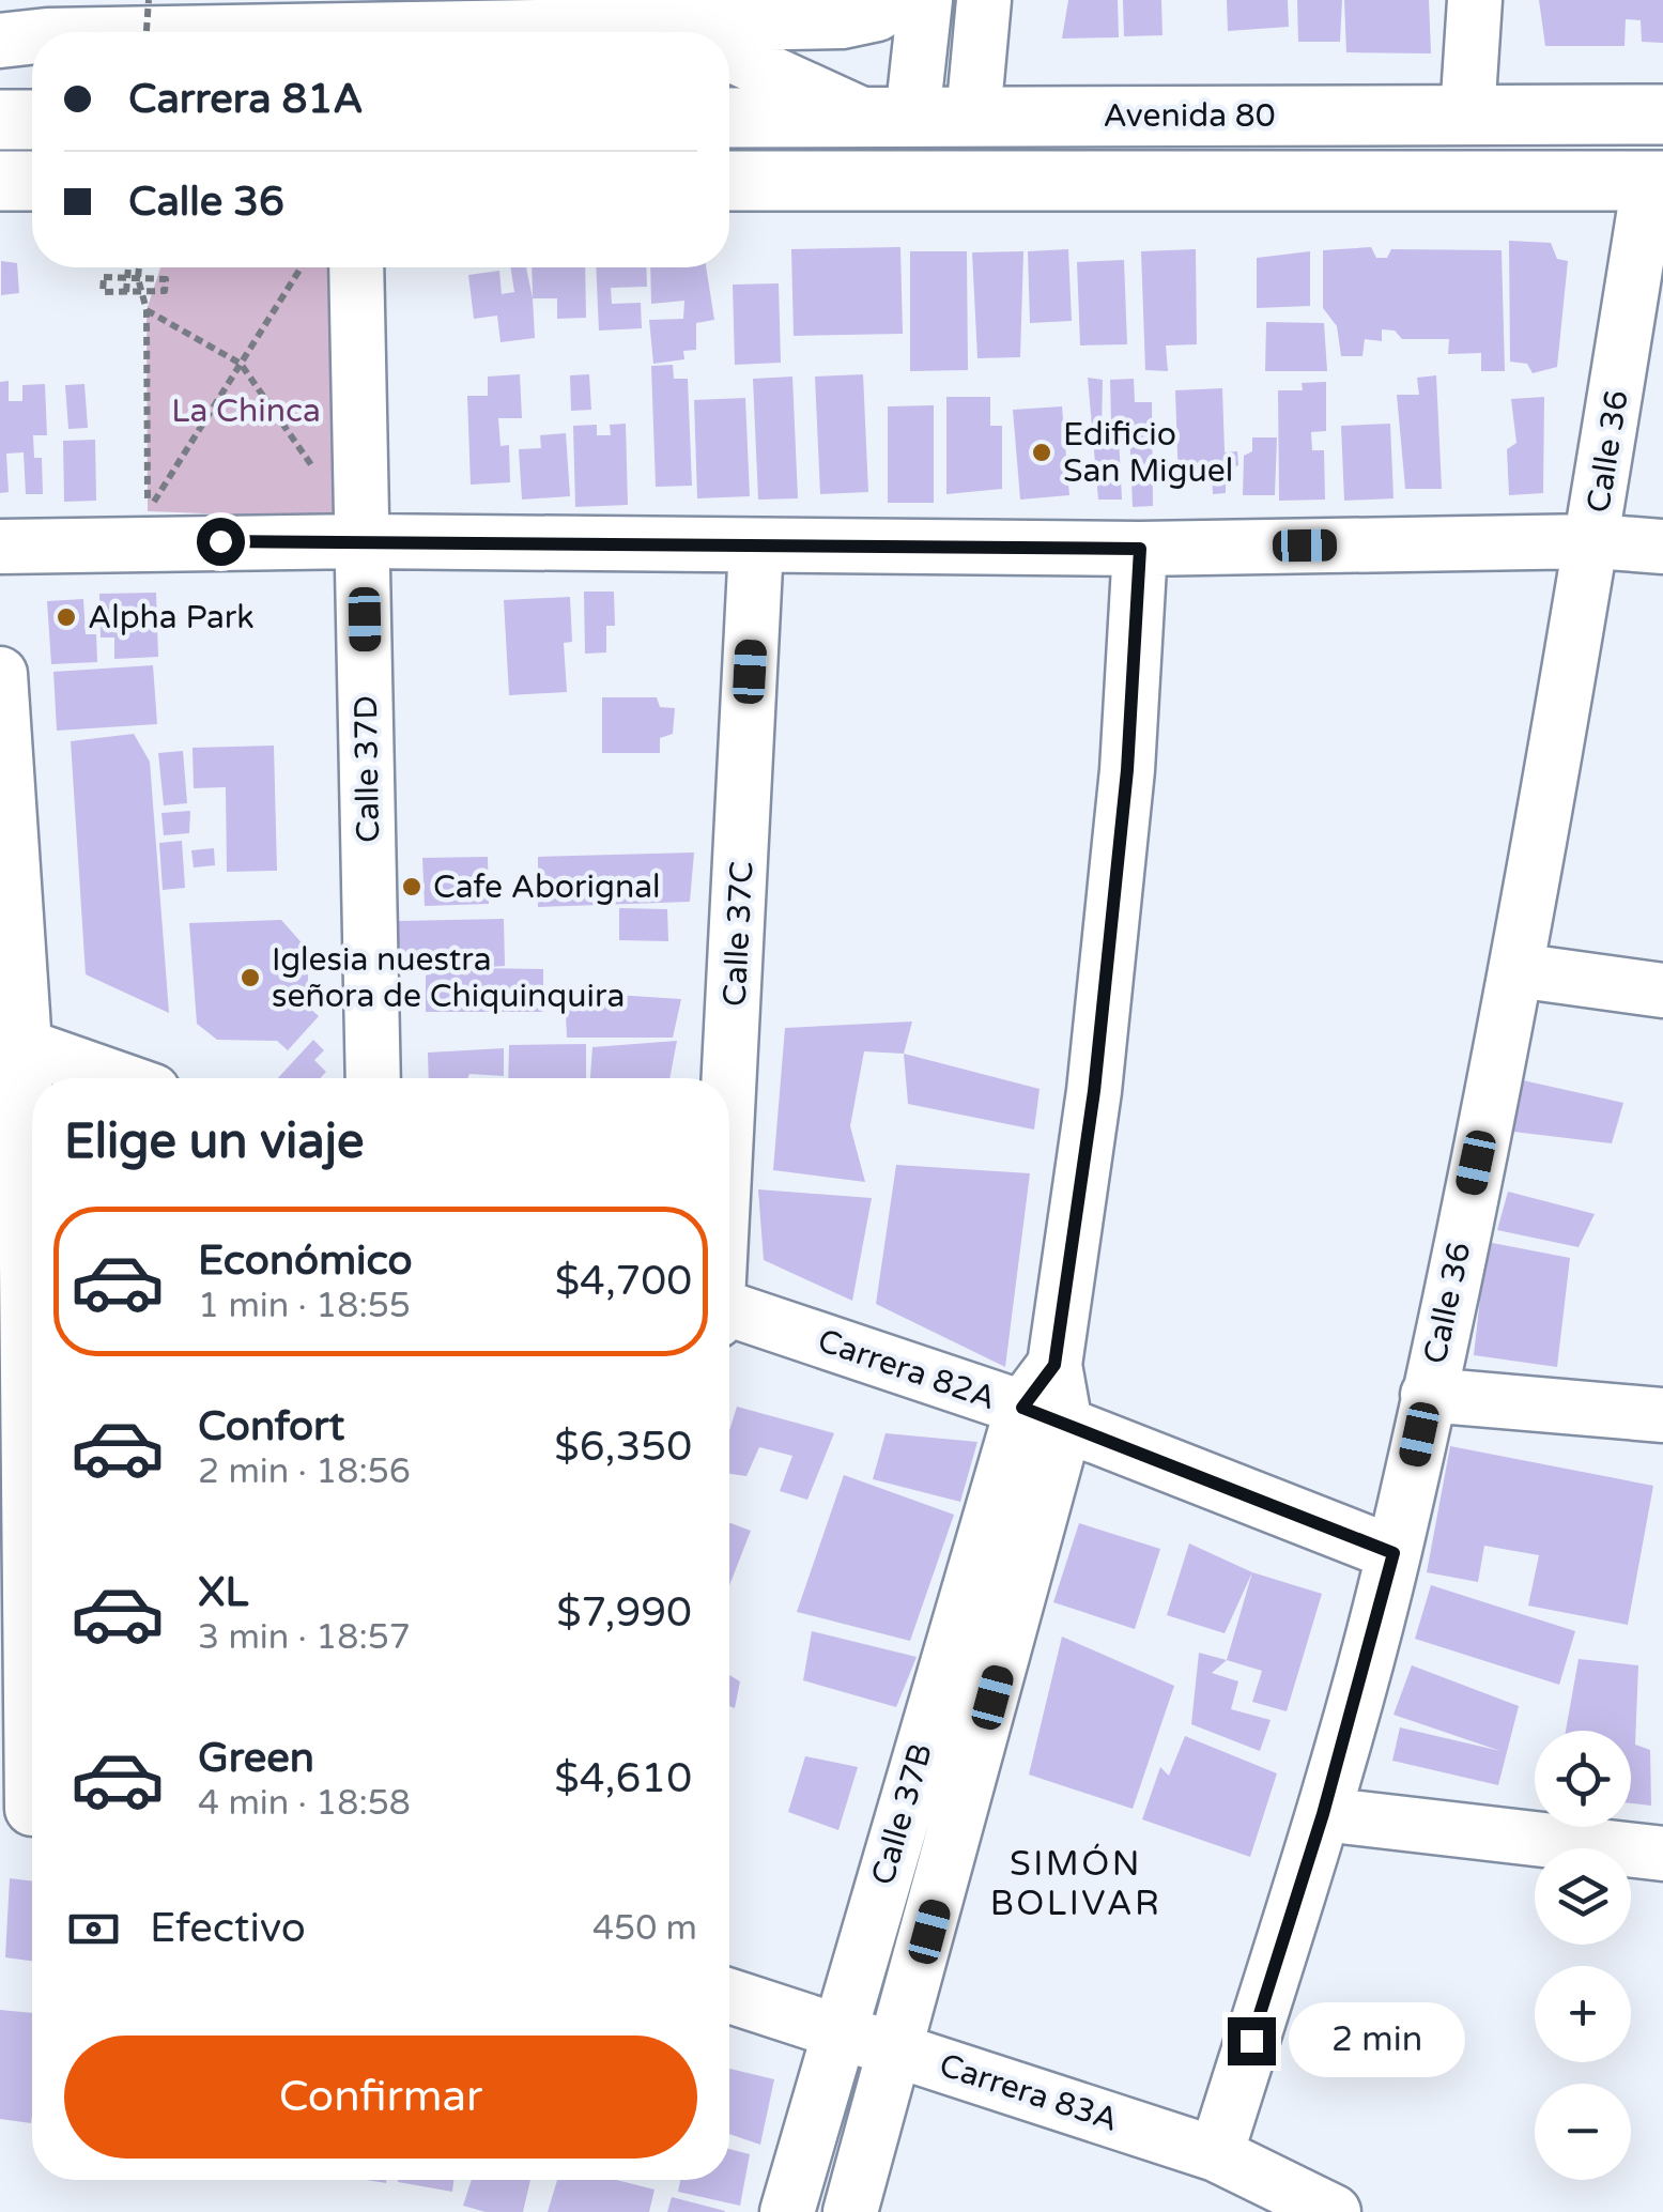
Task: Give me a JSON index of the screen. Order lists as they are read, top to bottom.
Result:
{
  "streets": {
    "main road": ["Avenida 80"],
    "street": [
      "Calle 36",
      "Calle 37D",
      "Calle 37C",
      "Carrera 82A",
      "Calle 37B",
      "Carrera 83A"
    ]
  },
  "crossings": [
    ["Avenida 80", "Calle 36"],
    ["Calle 36", "Carrera 82A"],
    ["Calle 36", "Carrera 83A"],
    ["Carrera 82A", "Calle 37B"],
    ["Calle 37B", "Carrera 83A"]
  ],
  "districts": ["SIMÓN BOLIVAR"],
  "parks": ["La Chinca"],
  "places": [
    "Edificio San Miguel",
    "Alpha Park",
    "Cafe Aborignal",
    "Iglesia nuestra señora de Chiquinquira"
  ],
  "page": {
    "banner": ["Carrera 81A", "Calle 36"],
    "heading": "Elige un viaje",
    "list": [
      {
        "name": "Económico",
        "note": "1 min · 18:55",
        "value": "$4,700"
      },
      {
        "name": "Confort",
        "note": "2 min · 18:56",
        "value": "$6,350"
      },
      {
        "name": "XL",
        "note": "3 min · 18:57",
        "value": "$7,990"
      },
      {
        "name": "Green",
        "note": "4 min · 18:58",
        "value": "$4,610"
      }
    ],
    "map_buttons": ["+", "−"],
    "pay": ["Efectivo", "450 m"],
    "bubble": "2 min",
    "buttons": "Confirmar"
  }
}
